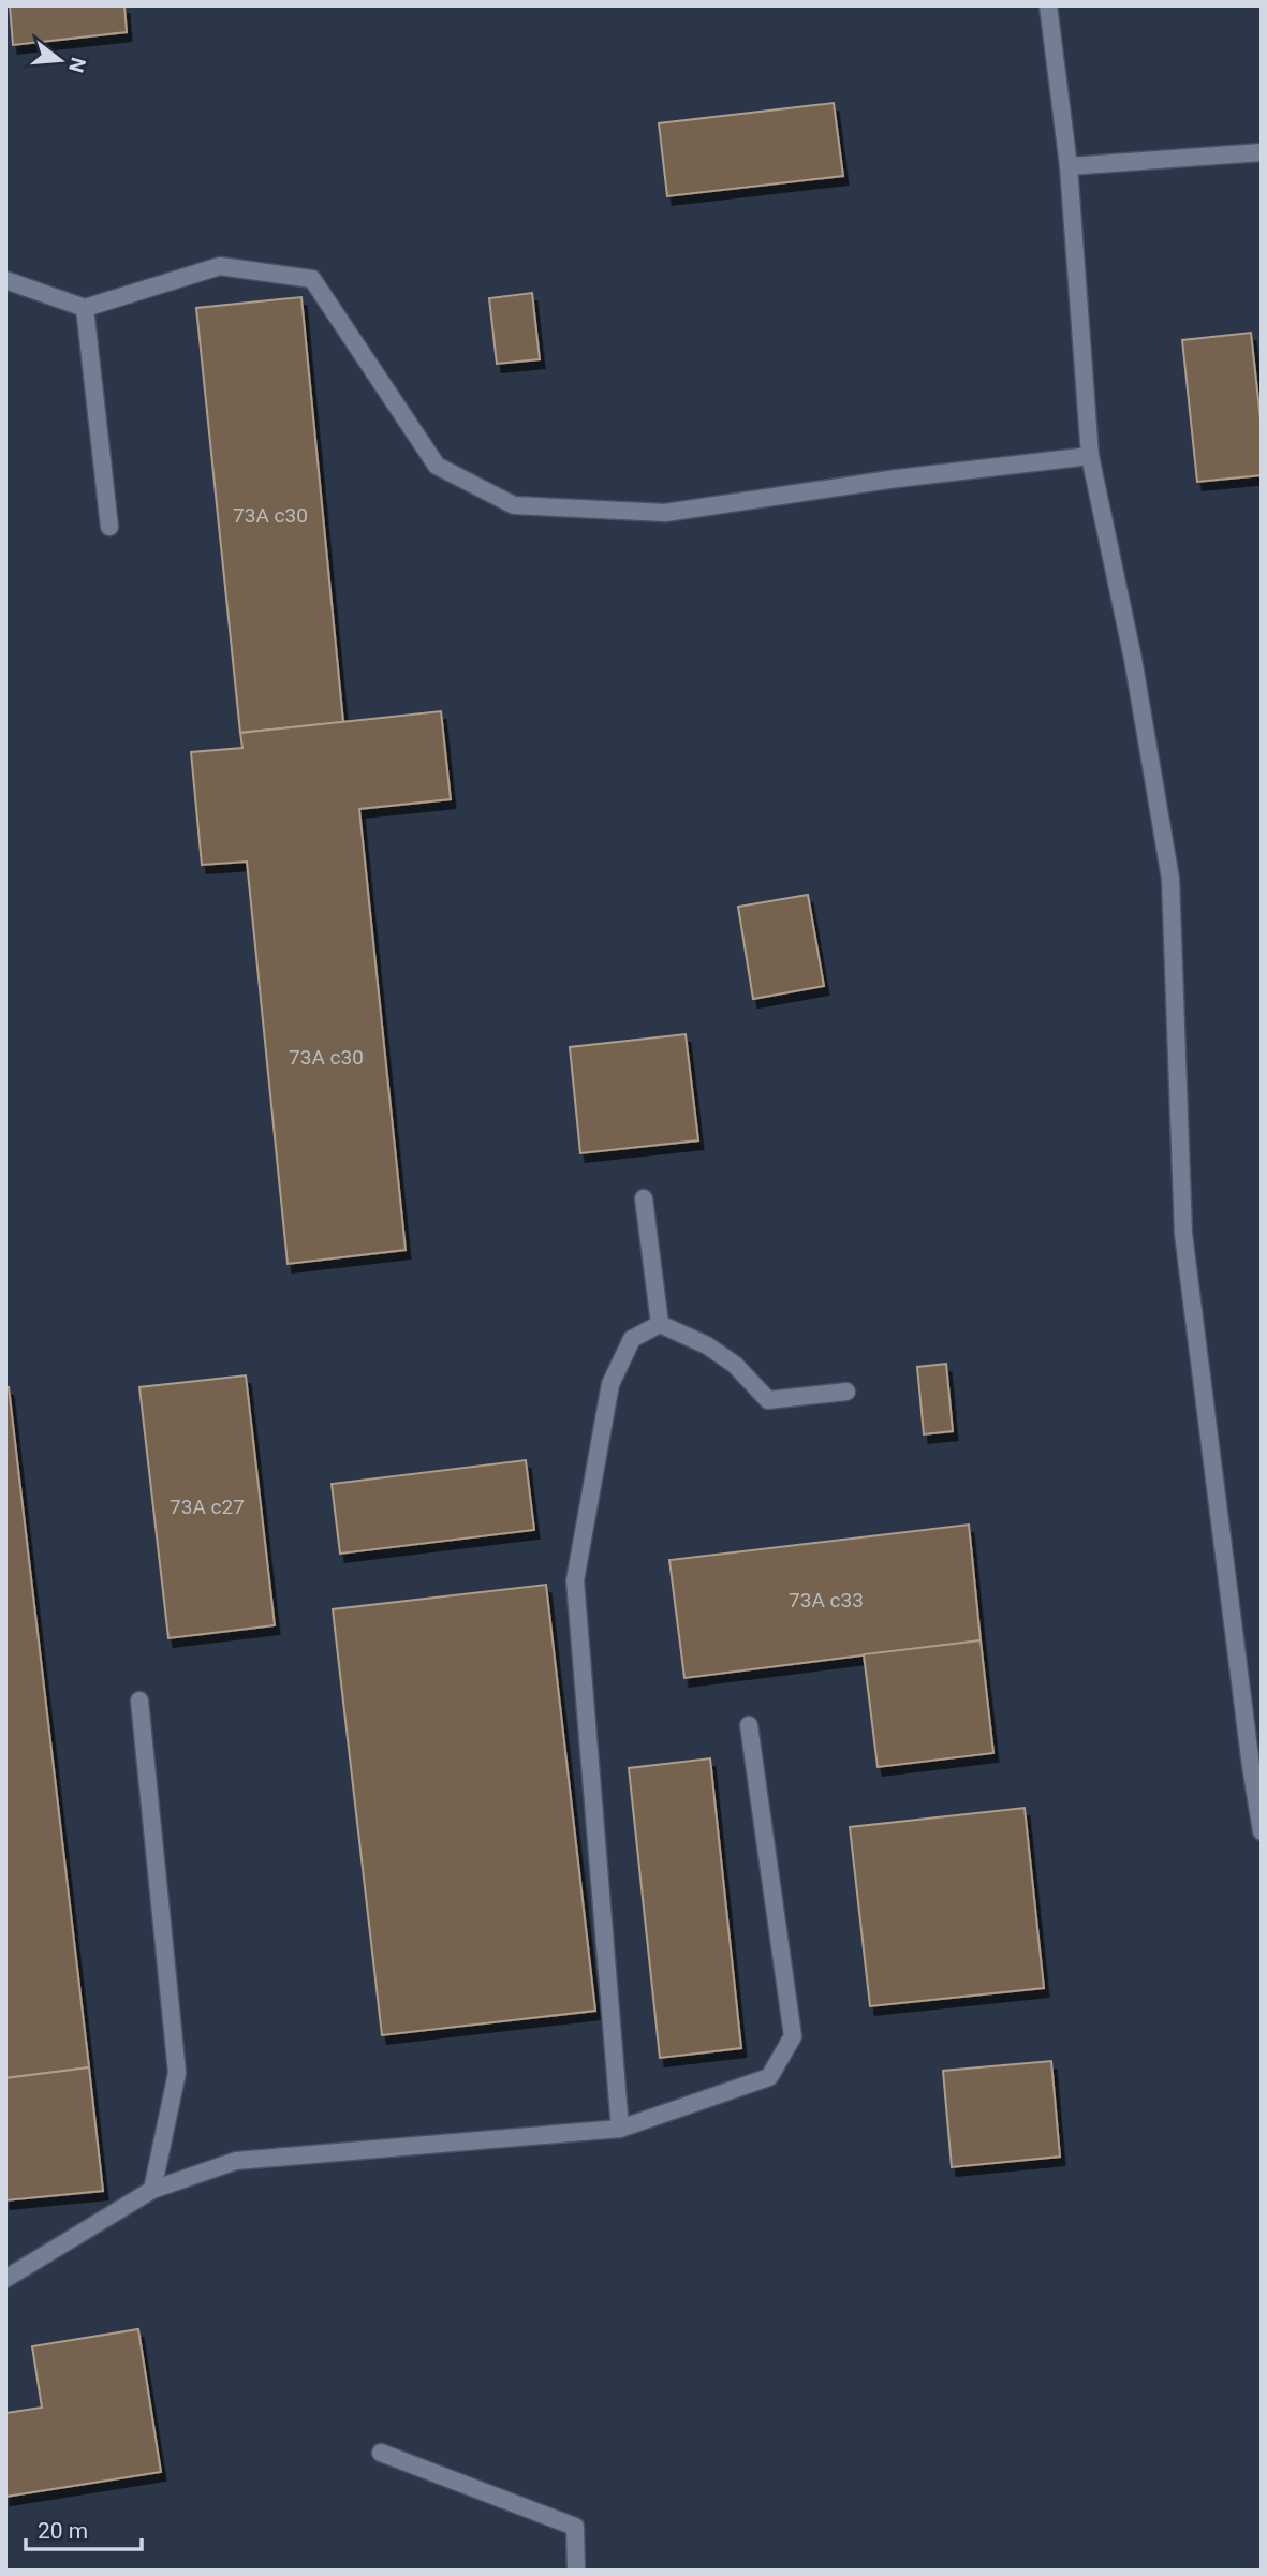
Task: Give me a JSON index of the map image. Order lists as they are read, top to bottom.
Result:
{
  "house_numbers": [
    "73А с30",
    "73А с30",
    "73А с27",
    "73А с33"
  ],
  "scale_bar": "20 m",
  "north": "right"
}
